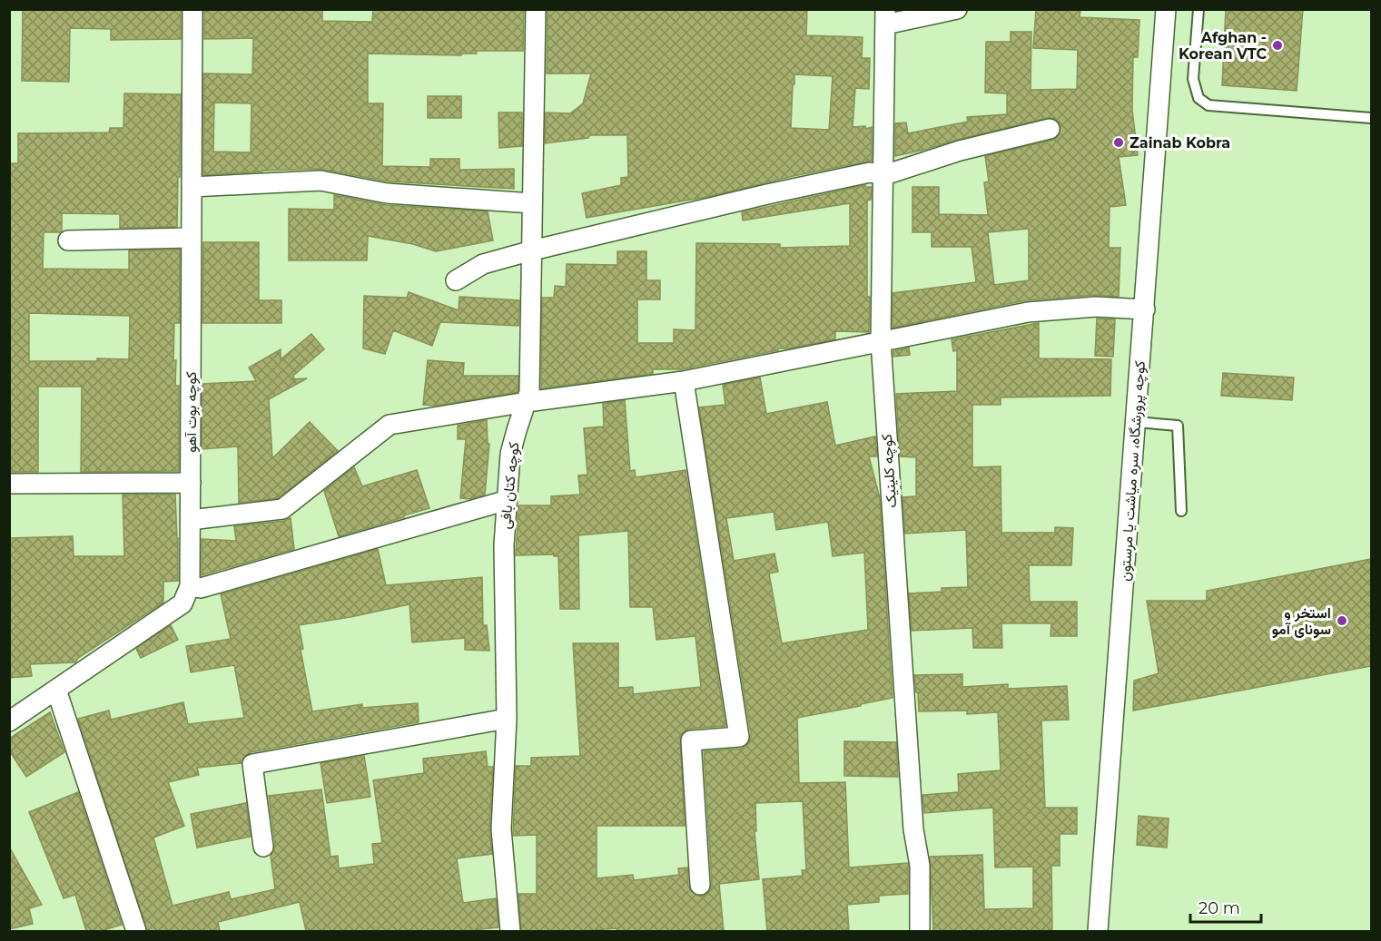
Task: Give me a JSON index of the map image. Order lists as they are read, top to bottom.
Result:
{
  "streets": {
    "street": [
      "کوچه بوت آهو",
      "کوچه کلینیک",
      "کوچه پرورشگاه، سره میاشت یا مرستون",
      "کوچه کتان بافی"
    ]
  },
  "places": ["Afghan - Korean VTC", "Zainab Kobra", "استخر و سونای آمو"],
  "scale_bar": "20 m"
}
